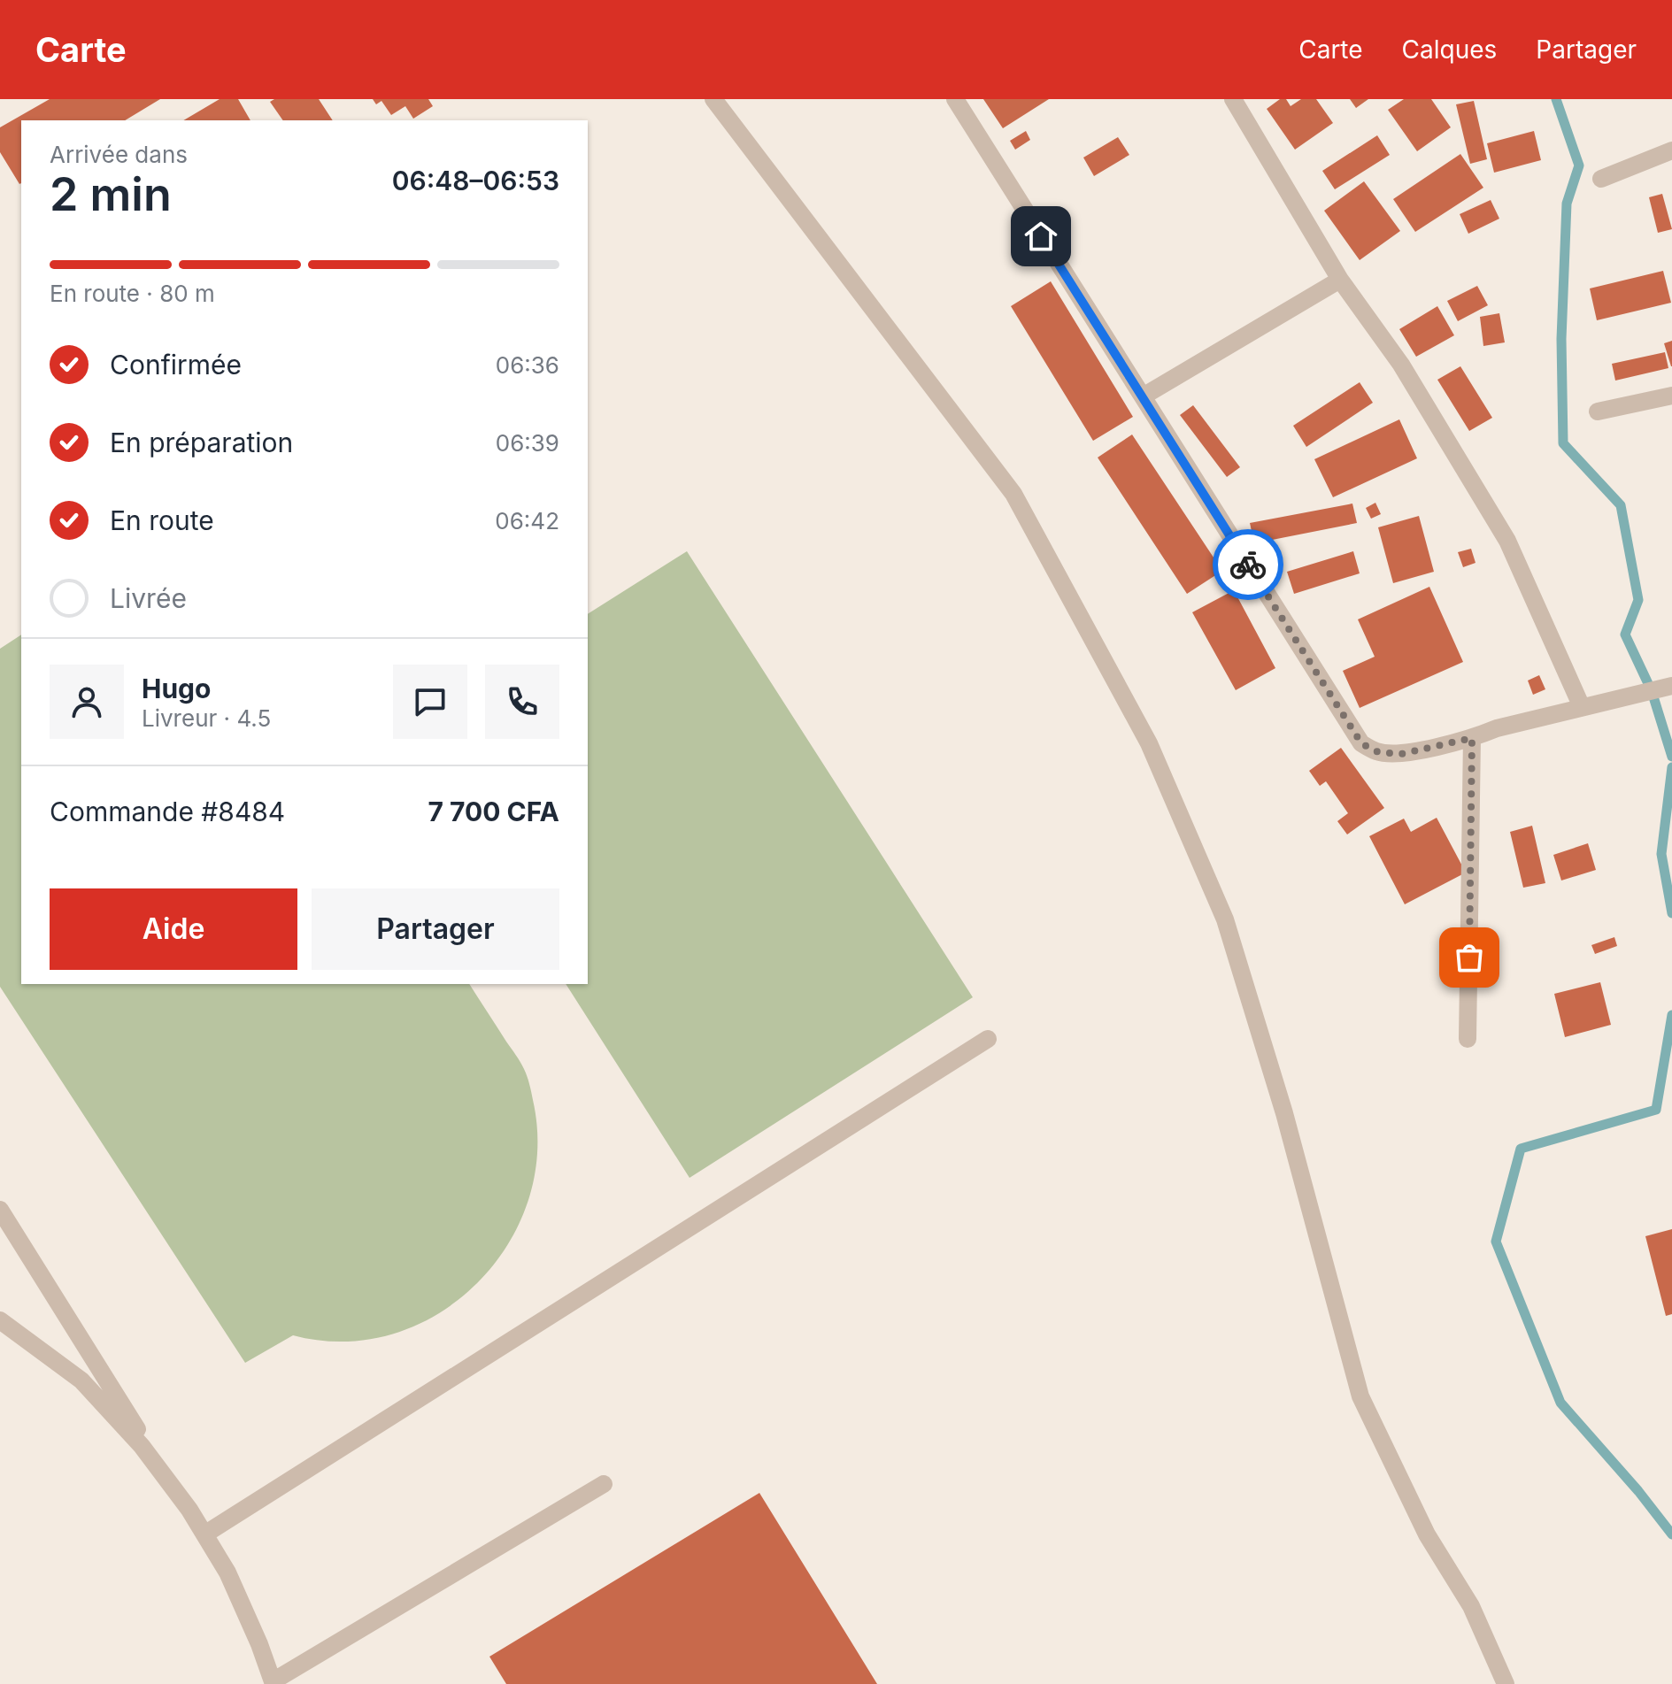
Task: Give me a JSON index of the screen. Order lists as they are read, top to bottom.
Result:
{
  "page": {
    "header": "Carte",
    "nav": ["Carte", "Calques", "Partager"],
    "heading": ["2 min", "Arrivée dans", "06:48–06:53"],
    "panel": [
      "Hugo",
      "Livreur · 4.5",
      "Commande #8484",
      "7 700 CFA"
    ],
    "bar": "En route · 80 m",
    "list": [
      ["Confirmée", "06:36"],
      ["En préparation", "06:39"],
      ["En route", "06:42"],
      "Livrée"
    ],
    "buttons": ["Aide", "Partager"]
  }
}
